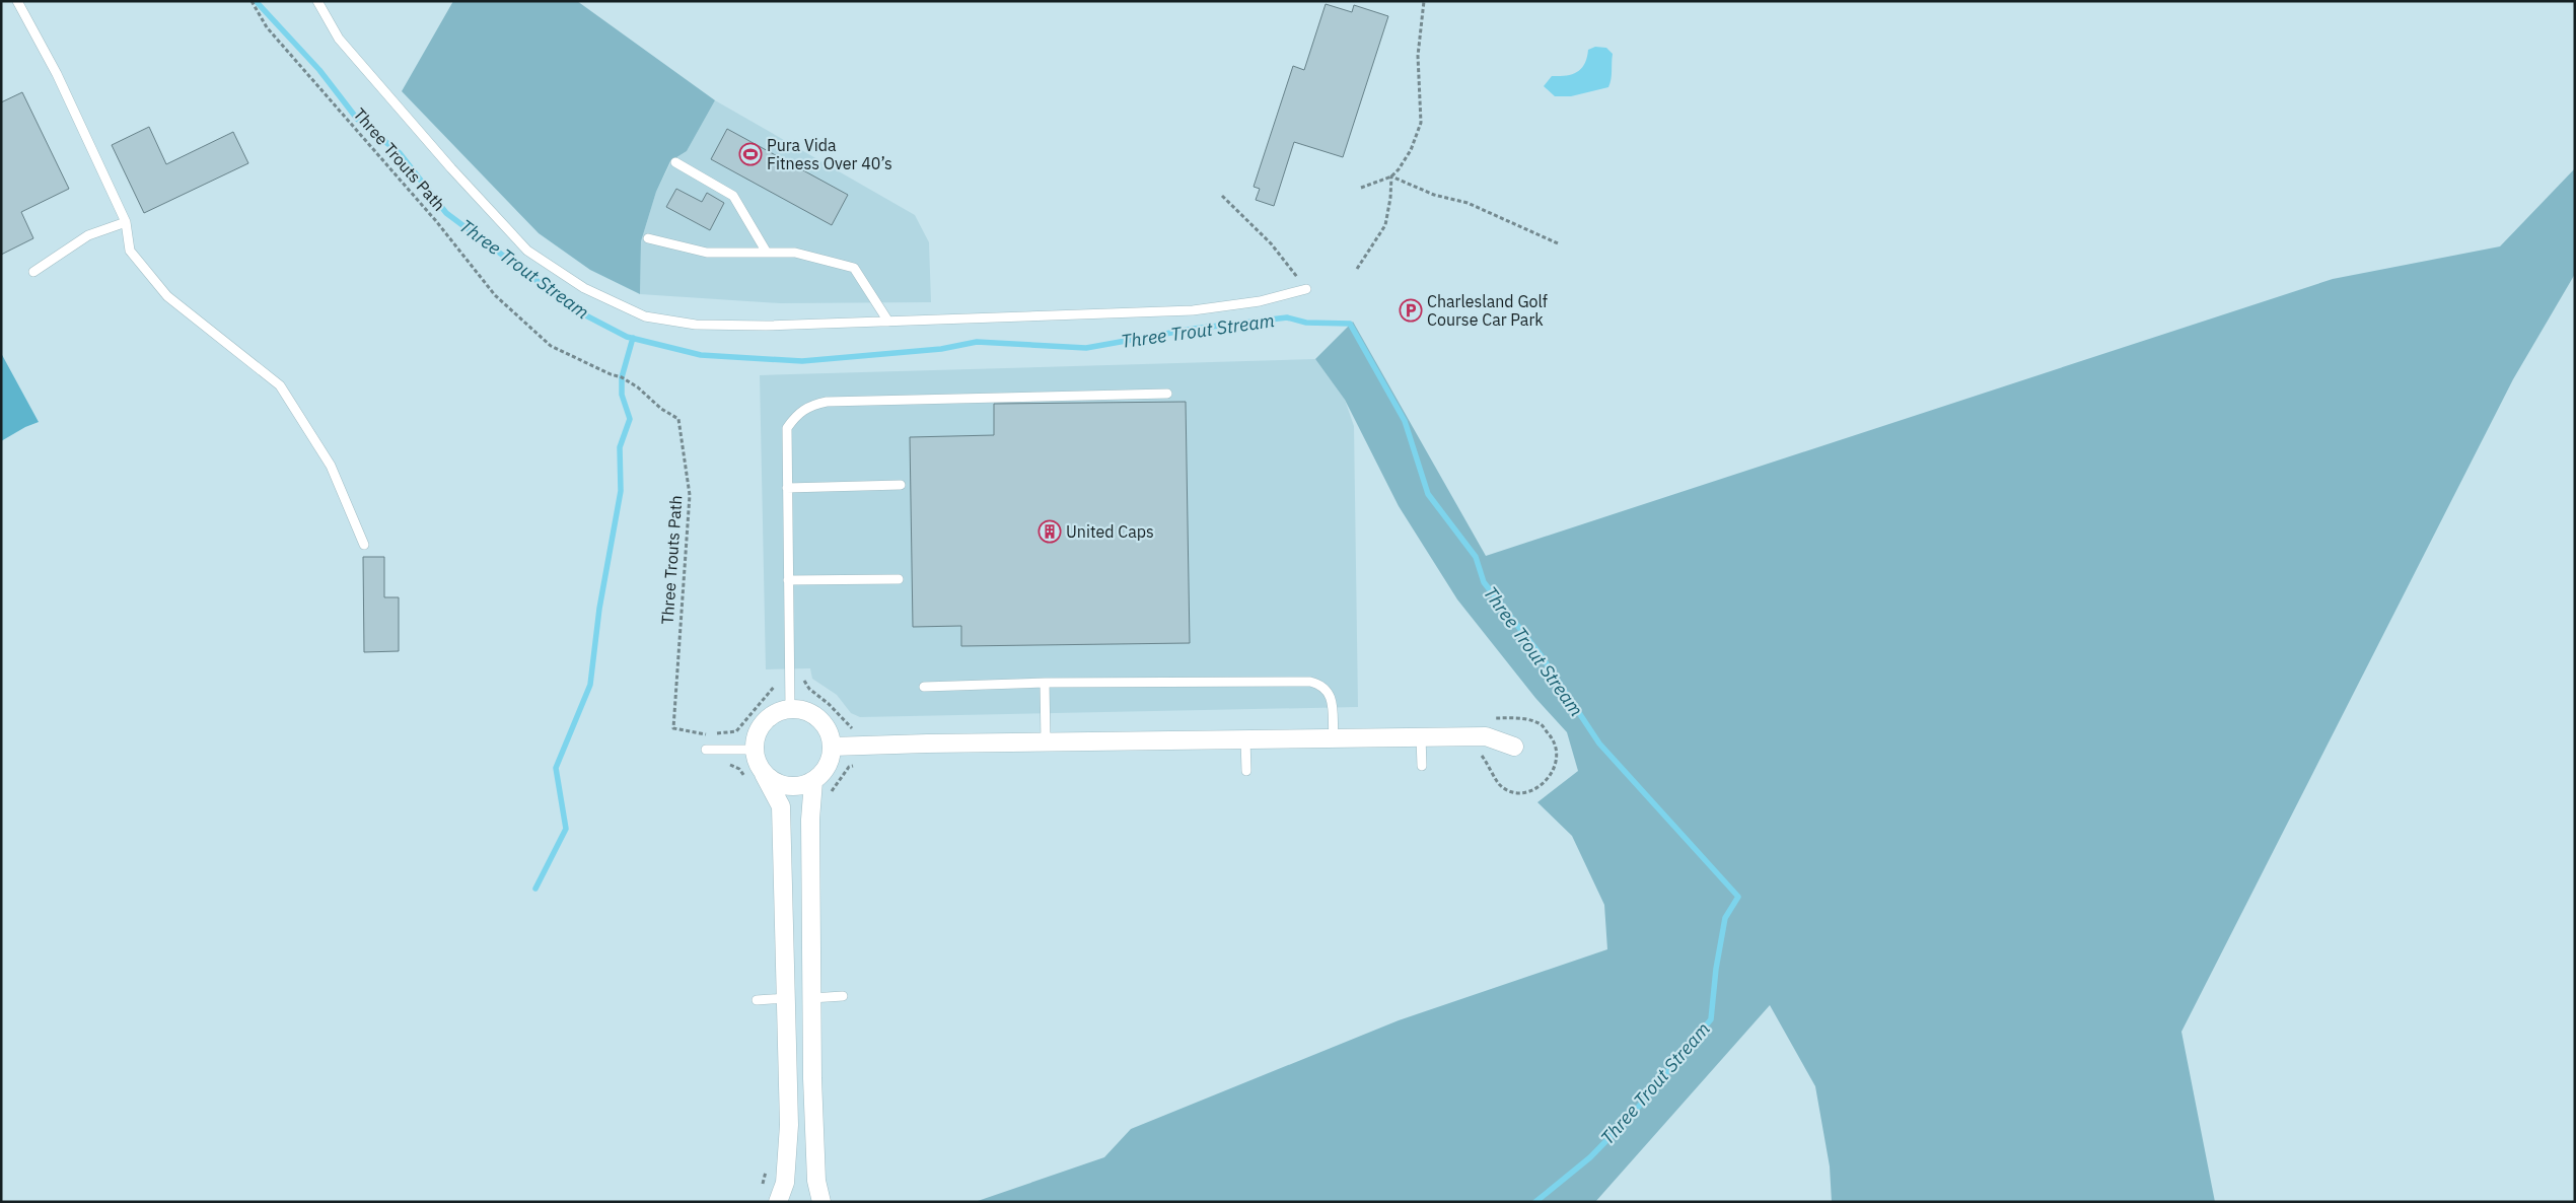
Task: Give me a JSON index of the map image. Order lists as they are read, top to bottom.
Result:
{
  "streets": {
    "path": ["Three Trouts Path"]
  },
  "water": ["Three Trout Stream"],
  "places": {
    "sports": ["Pura Vida Fitness Over 40’s"],
    "parking": ["Charlesland Golf Course Car Park"],
    "building": ["United Caps"]
  }
}
